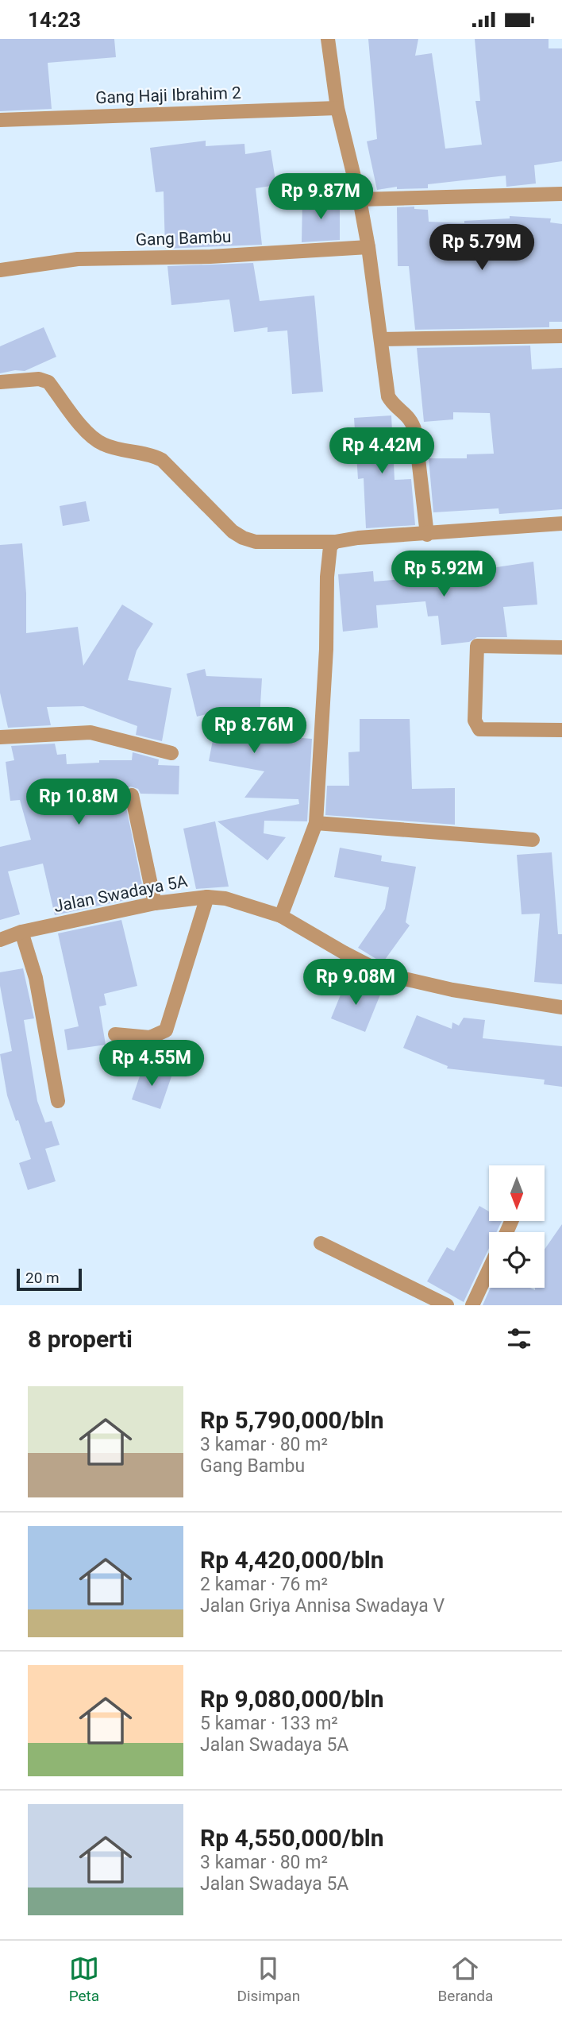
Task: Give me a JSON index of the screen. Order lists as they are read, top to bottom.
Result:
{
  "streets": {
    "street": ["Gang Haji Ibrahim 2", "Gang Bambu", "Jalan Swadaya 5A"]
  },
  "scale_bar": "20 m",
  "north": "bottom",
  "page": {
    "status": "14:23",
    "price": [
      "Rp 9.87M",
      "Rp 5.79M",
      "Rp 4.42M",
      "Rp 5.92M",
      "Rp 8.76M",
      "Rp 10.8M",
      "Rp 9.08M",
      "Rp 4.55M"
    ],
    "scale": "20 m",
    "heading": "8 properti",
    "list": [
      {
        "name": "Rp 5,790,000/bln",
        "note": "3 kamar · 80 m² · Gang Bambu"
      },
      {
        "name": "Rp 4,420,000/bln",
        "note": "2 kamar · 76 m² · Jalan Griya Annisa Swadaya V"
      },
      {
        "name": "Rp 9,080,000/bln",
        "note": "5 kamar · 133 m² · Jalan Swadaya 5A"
      },
      {
        "name": "Rp 4,550,000/bln",
        "note": "3 kamar · 80 m² · Jalan Swadaya 5A"
      }
    ],
    "tabs": ["Peta", "Disimpan", "Beranda"]
  }
}
